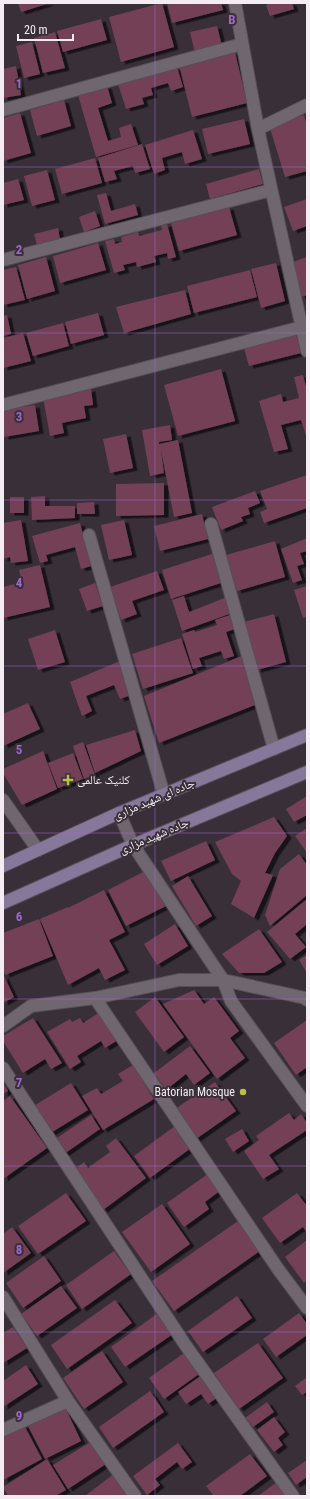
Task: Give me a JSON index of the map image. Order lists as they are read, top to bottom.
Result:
{
  "streets": {
    "main road": ["جاده ای شهید مزاری", "جاده شهید مزاری"]
  },
  "places": {
    "health": ["کلنیک عالمی"],
    "other": ["Batorian Mosque"]
  },
  "scale_bar": "20 m",
  "grid": {
    "columns": ["B"],
    "rows": [
      "1",
      "2",
      "3",
      "4",
      "5",
      "6",
      "7",
      "8",
      "9"
    ]
  }
}
